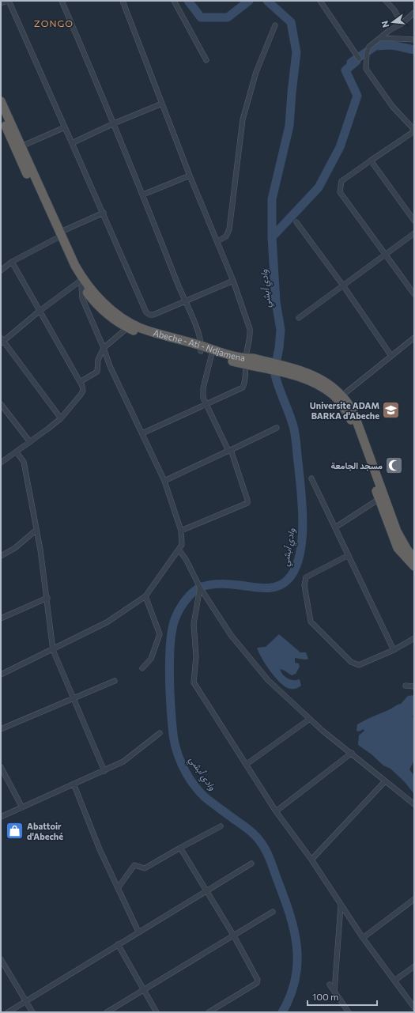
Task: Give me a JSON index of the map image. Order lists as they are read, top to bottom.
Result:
{
  "streets": {
    "highway": ["Abeche - Ati - Ndjamena"]
  },
  "districts": ["ZONGO"],
  "water": ["وادي أبشي"],
  "places": {
    "school or university": ["Universite ADAM BARKA d'Abeche"],
    "mosque": ["مسجد الجامعة"],
    "shop": ["Abattoir d'Abeché"]
  },
  "scale_bar": "100 m",
  "north": "left"
}
